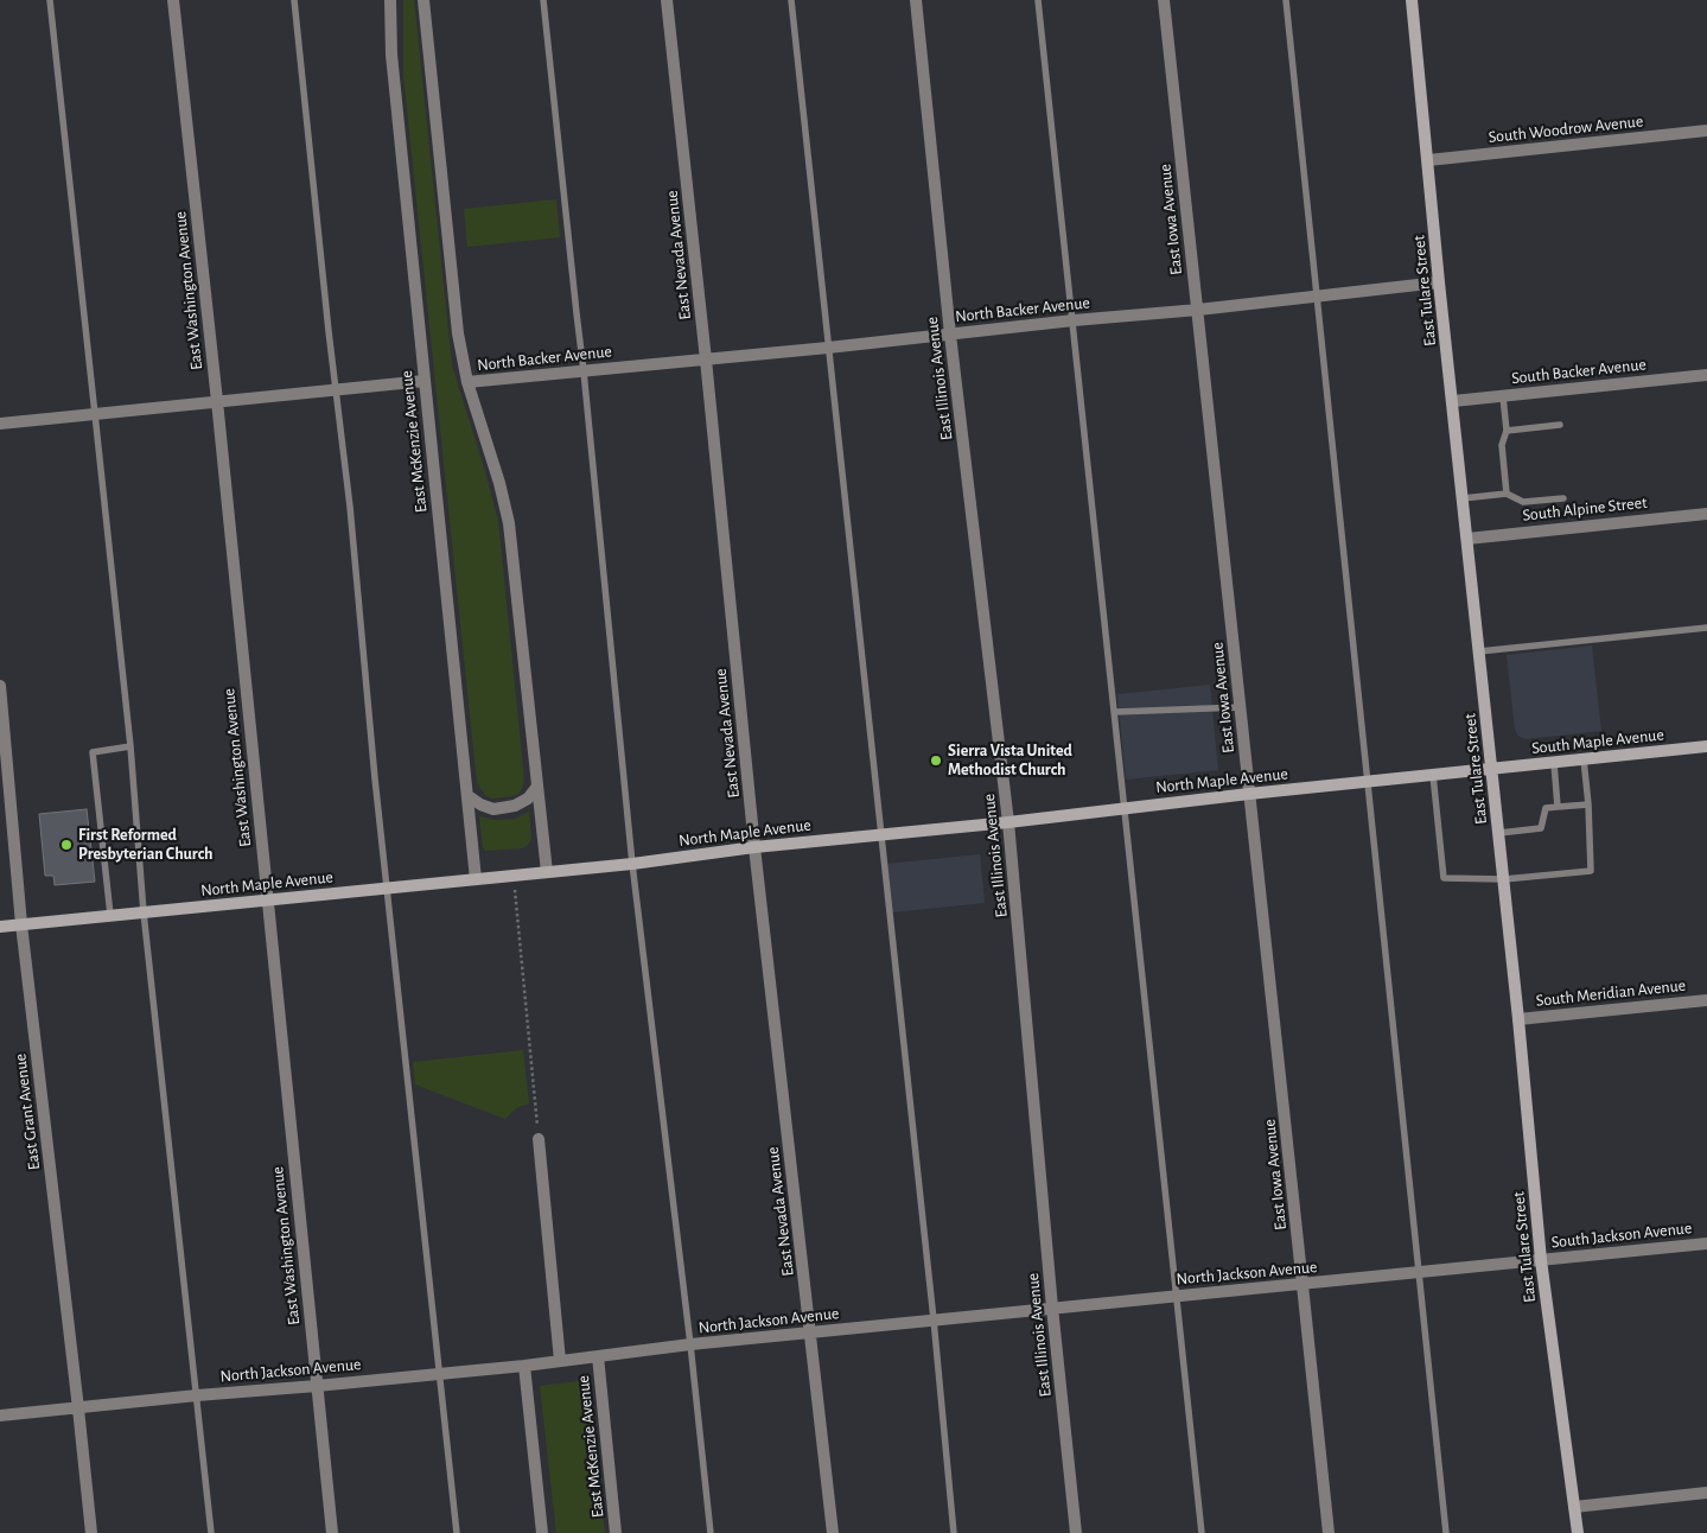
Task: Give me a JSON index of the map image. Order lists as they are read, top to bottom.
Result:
{
  "streets": {
    "main road": ["East Tulare Street", "South Maple Avenue", "North Maple Avenue"],
    "street": [
      "South Woodrow Avenue",
      "East Iowa Avenue",
      "East Nevada Avenue",
      "East Washington Avenue",
      "North Backer Avenue",
      "South Backer Avenue",
      "East Illinois Avenue",
      "East McKenzie Avenue",
      "South Alpine Street",
      "South Meridian Avenue",
      "East Grant Avenue",
      "South Jackson Avenue",
      "North Jackson Avenue"
    ]
  },
  "crossings": [
    ["South Woodrow Avenue", "East Tulare Street"],
    ["East Iowa Avenue", "North Backer Avenue"],
    ["East Iowa Avenue", "North Maple Avenue"],
    ["East Iowa Avenue", "North Jackson Avenue"],
    ["East Nevada Avenue", "North Backer Avenue"],
    ["East Nevada Avenue", "North Maple Avenue"],
    ["East Nevada Avenue", "North Jackson Avenue"],
    ["East Washington Avenue", "North Maple Avenue"],
    ["East Washington Avenue", "North Jackson Avenue"],
    ["East Tulare Street", "North Backer Avenue"],
    ["East Tulare Street", "South Backer Avenue"],
    ["East Tulare Street", "South Alpine Street"],
    ["East Tulare Street", "South Maple Avenue"],
    ["East Tulare Street", "North Maple Avenue"],
    ["East Tulare Street", "South Meridian Avenue"],
    ["East Tulare Street", "South Jackson Avenue"],
    ["East Tulare Street", "North Jackson Avenue"],
    ["North Backer Avenue", "East Illinois Avenue"],
    ["East Illinois Avenue", "North Maple Avenue"],
    ["East Illinois Avenue", "North Jackson Avenue"],
    ["East McKenzie Avenue", "North Maple Avenue"],
    ["East McKenzie Avenue", "North Jackson Avenue"],
    ["South Maple Avenue", "North Maple Avenue"],
    ["North Maple Avenue", "East Grant Avenue"],
    ["East Grant Avenue", "North Jackson Avenue"],
    ["South Jackson Avenue", "North Jackson Avenue"]
  ],
  "places": ["Sierra Vista United Methodist Church", "First Reformed Presbyterian Church"]
}
